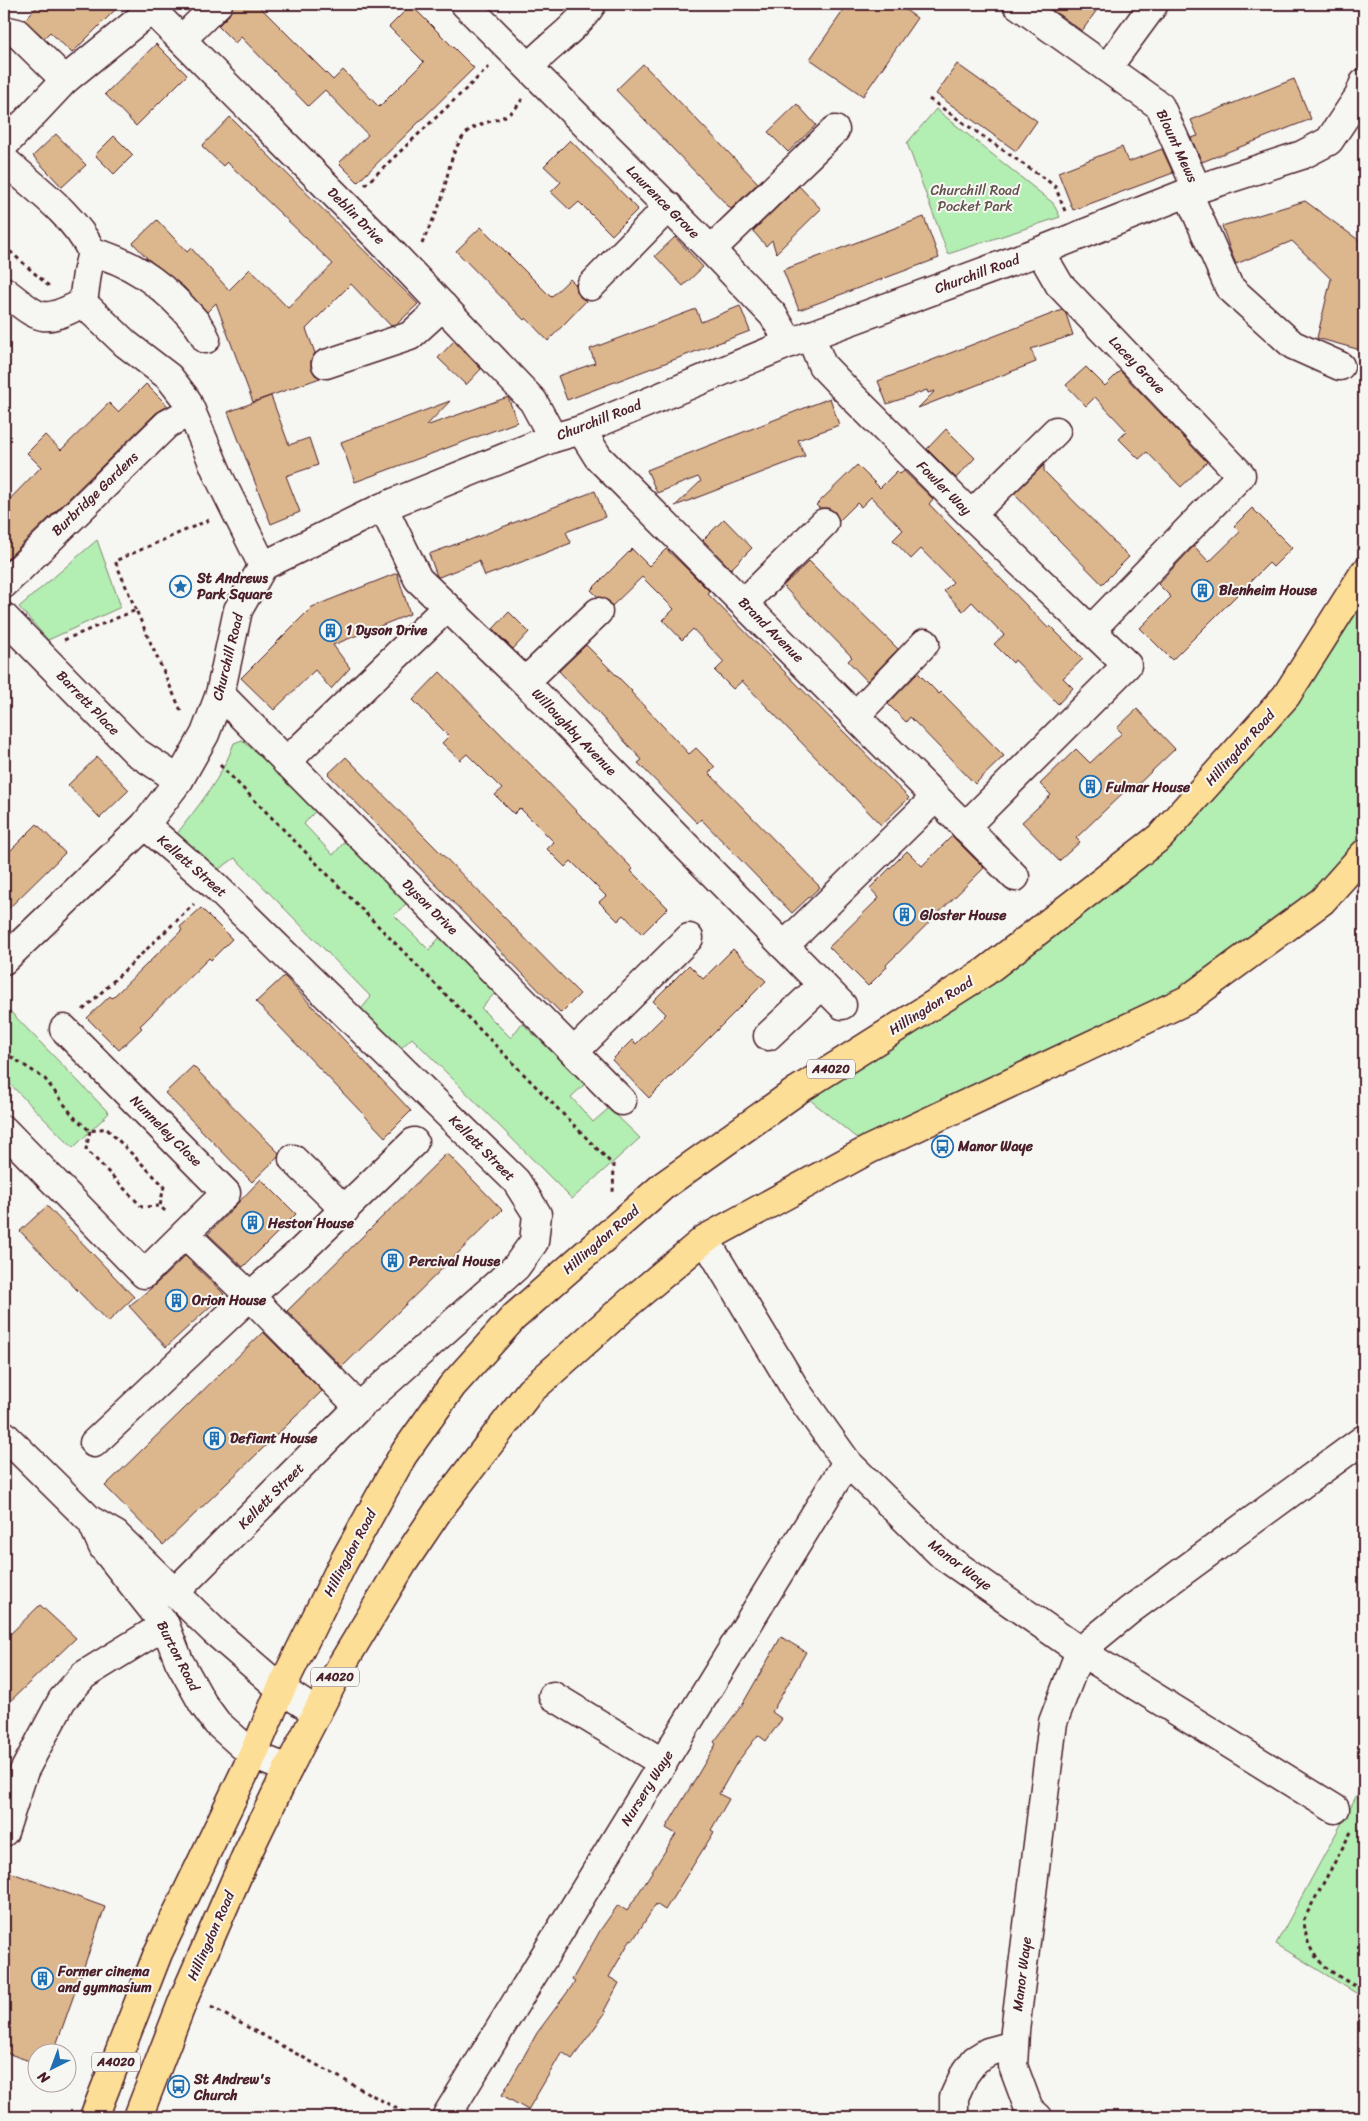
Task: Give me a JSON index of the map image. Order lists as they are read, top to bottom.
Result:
{
  "streets": {
    "main road": ["Hillingdon Road", "A4020"],
    "street": [
      "Blount Mews",
      "Lawrence Grove",
      "Deblin Drive",
      "Churchill Road",
      "Lacey Grove",
      "Fowler Way",
      "Burbridge Gardens",
      "Brand Avenue",
      "Barrett Place",
      "Willoughby Avenue",
      "Kellett Street",
      "Dyson Drive",
      "Nunneley Close",
      "Manor Waye",
      "Burton Road",
      "Nursery Waye"
    ]
  },
  "crossings": [
    ["Blount Mews", "Churchill Road"],
    ["Lawrence Grove", "Churchill Road"],
    ["Lawrence Grove", "Fowler Way"],
    ["Deblin Drive", "Churchill Road"],
    ["Churchill Road", "Lacey Grove"],
    ["Churchill Road", "Fowler Way"],
    ["Churchill Road", "Brand Avenue"],
    ["Churchill Road", "Barrett Place"],
    ["Churchill Road", "Willoughby Avenue"],
    ["Churchill Road", "Kellett Street"],
    ["Churchill Road", "Dyson Drive"],
    ["Lacey Grove", "Fowler Way"],
    ["Fowler Way", "Brand Avenue"],
    ["Hillingdon Road", "Manor Waye"],
    ["Hillingdon Road", "Burton Road"],
    ["Kellett Street", "Burton Road"],
    ["Manor Waye", "Nursery Waye"]
  ],
  "parks": ["Churchill Road Pocket Park"],
  "places": {
    "place": ["St Andrews Park Square"],
    "building": [
      "Blenheim House",
      "1 Dyson Drive",
      "Fulmar House",
      "Gloster House",
      "Heston House",
      "Percival House",
      "Orion House",
      "Defiant House",
      "Former cinema and gymnasium"
    ],
    "bus stop": ["Manor Waye", "St Andrew's Church"]
  },
  "north": "bottom left"
}
